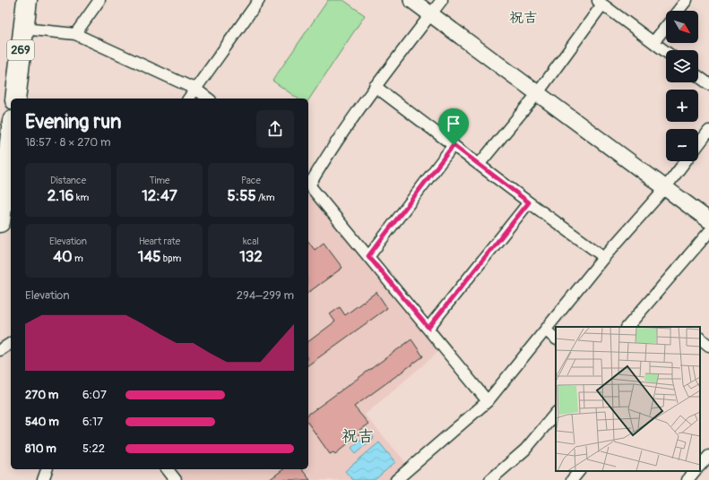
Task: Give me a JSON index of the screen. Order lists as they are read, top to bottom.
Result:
{
  "streets": {
    "highway": ["269"]
  },
  "districts": ["祝吉", "祝吉"],
  "north": "bottom right",
  "page": {
    "map_buttons": ["+", "−"],
    "heading": ["Evening run", "18:57 · 8 × 270 m"],
    "stats": [
      ["Distance", "2.16 km"],
      ["Time", "12:47"],
      ["Pace", "5:55 /km"],
      ["Elevation", "40 m"],
      ["Heart rate", "145 bpm"],
      ["kcal", "132"]
    ],
    "chart": ["Elevation", "294–299 m"],
    "list": [
      {
        "name": "270 m",
        "note": "6:07"
      },
      {
        "name": "540 m",
        "note": "6:17"
      },
      {
        "name": "810 m",
        "note": "5:22"
      }
    ]
  }
}
